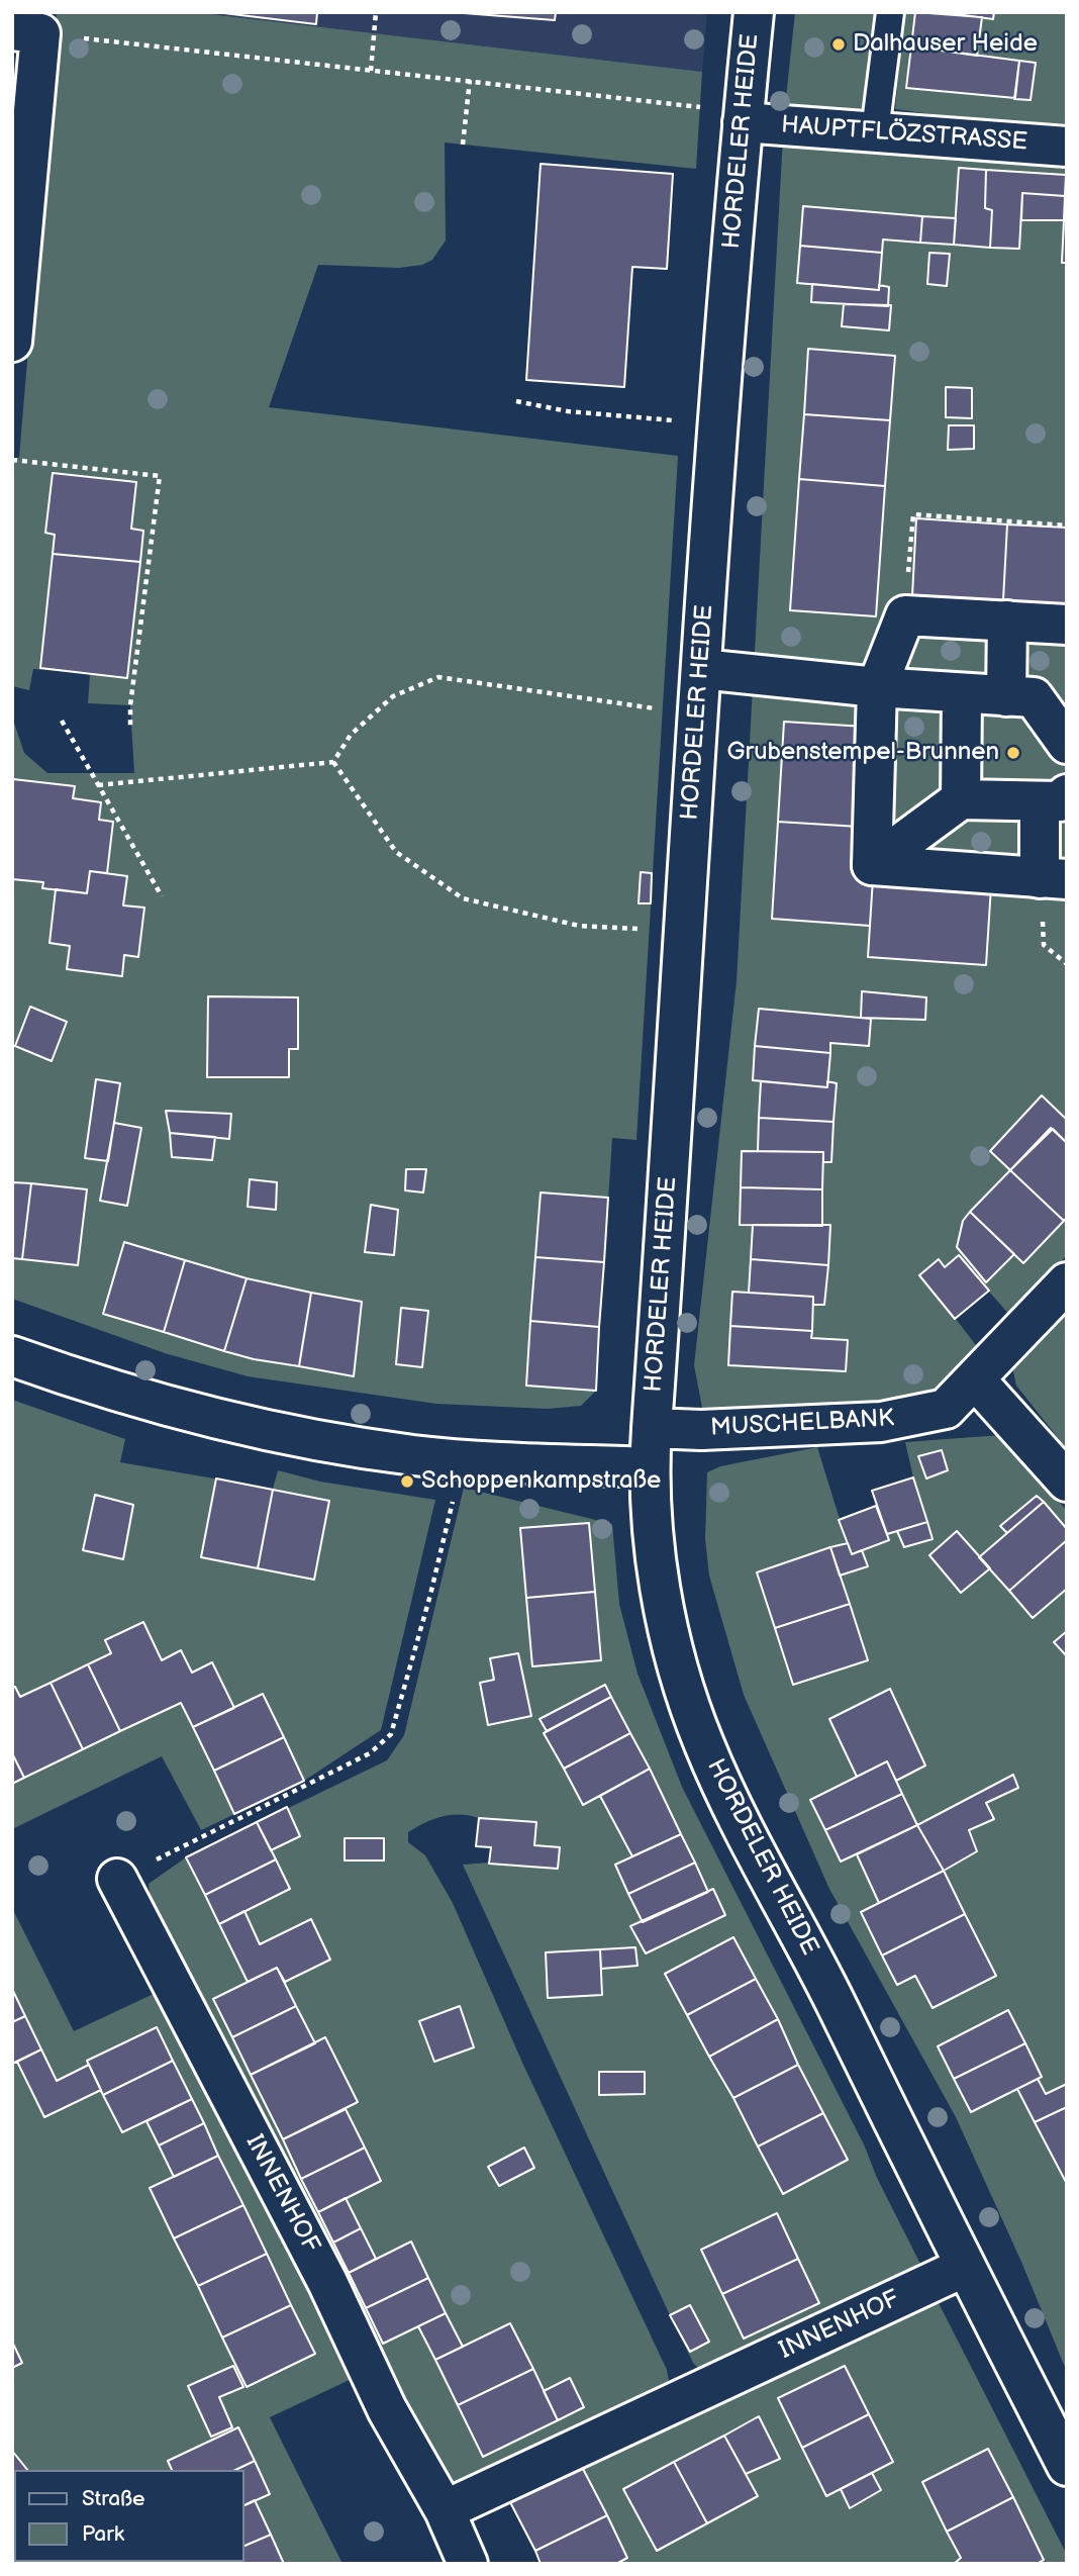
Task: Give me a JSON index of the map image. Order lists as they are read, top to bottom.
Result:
{
  "streets": {
    "street": [
      "HAUPTFLÖZSTRASSE",
      "HORDELER HEIDE",
      "MUSCHELBANK",
      "INNENHOF"
    ]
  },
  "crossings": [
    ["HAUPTFLÖZSTRASSE", "HORDELER HEIDE"],
    ["HORDELER HEIDE", "MUSCHELBANK"],
    ["HORDELER HEIDE", "INNENHOF"]
  ],
  "places": ["Dalhauser Heide", "Grubenstempel-Brunnen", "Schoppenkampstraße"],
  "legend": ["Straße", "Park"]
}
